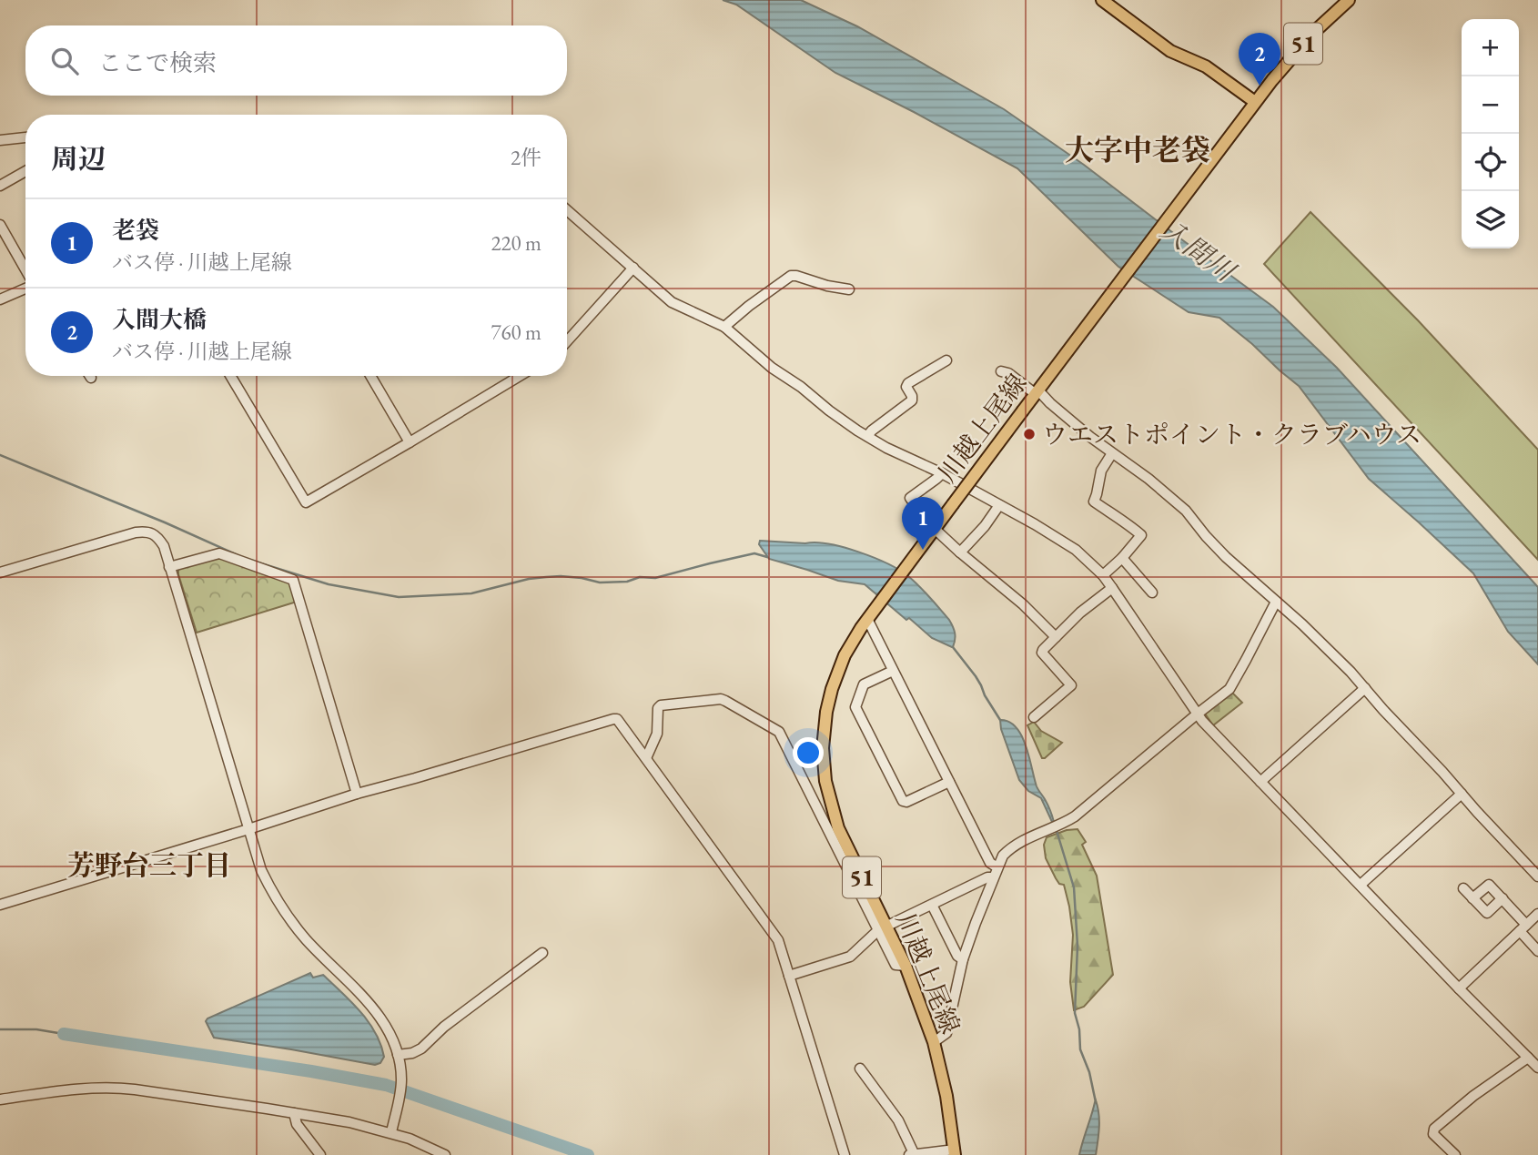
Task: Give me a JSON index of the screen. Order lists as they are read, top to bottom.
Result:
{
  "streets": {
    "main road": ["51", "川越上尾線"]
  },
  "districts": ["大字中老袋", "芳野台三丁目"],
  "water": ["入間川"],
  "places": ["ウエストポイント・クラブハウス"],
  "page": {
    "map_buttons": ["+", "−"],
    "search": "ここで検索",
    "pins": ["2", "1"],
    "heading": ["周辺", "2件"],
    "list": [
      {
        "mark": "1",
        "name": "老袋",
        "note": "バス停 · 川越上尾線",
        "value": "220 m"
      },
      {
        "mark": "2",
        "name": "入間大橋",
        "note": "バス停 · 川越上尾線",
        "value": "760 m"
      }
    ]
  }
}
